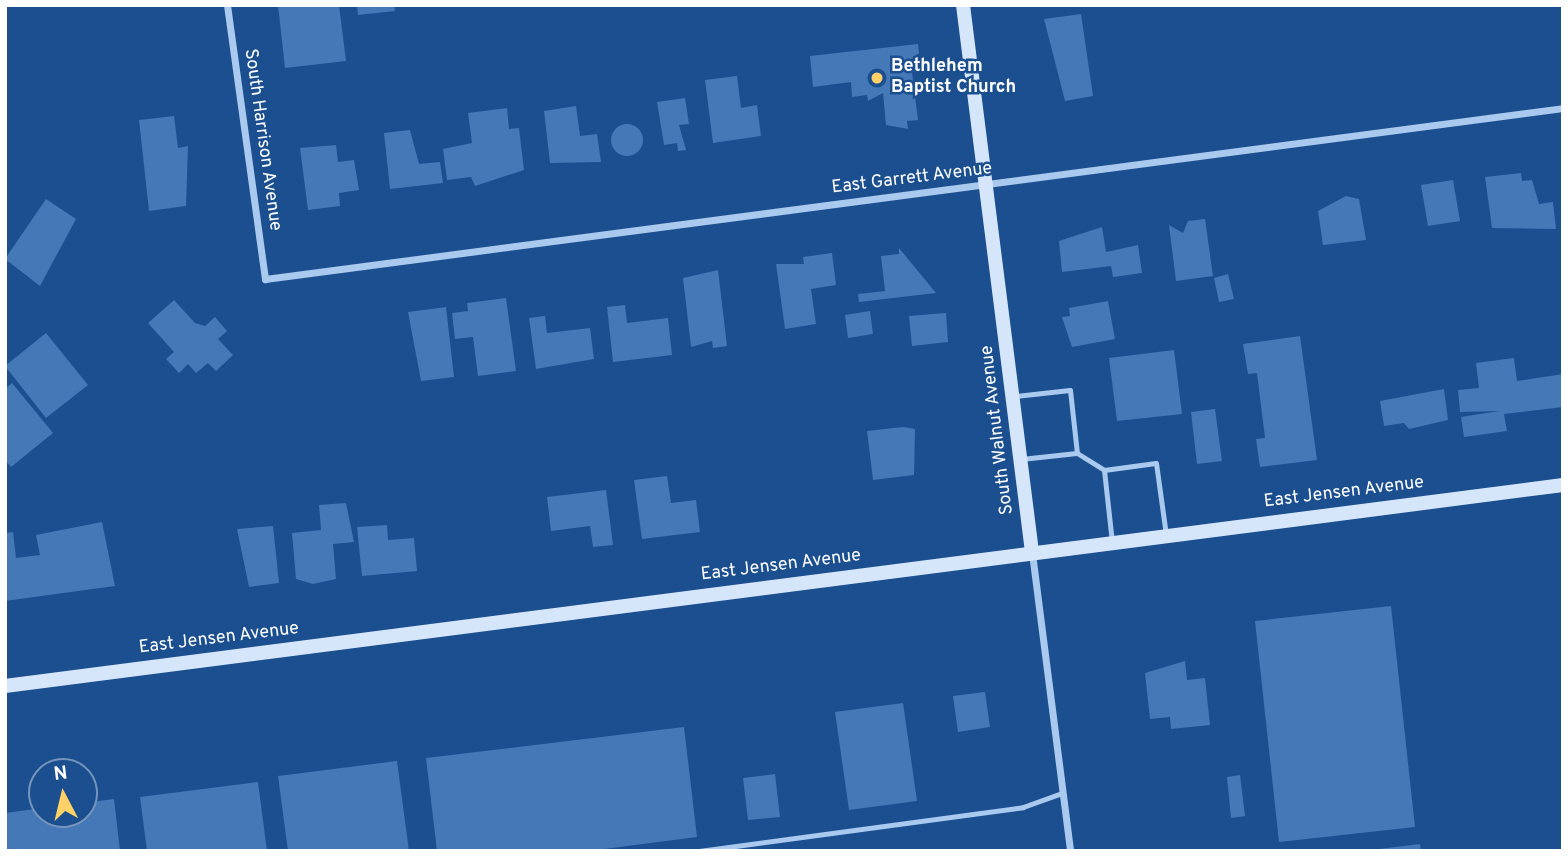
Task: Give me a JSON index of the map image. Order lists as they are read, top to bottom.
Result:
{
  "streets": {
    "street": [
      "South Harrison Avenue",
      "East Garrett Avenue",
      "South Walnut Avenue",
      "East Jensen Avenue"
    ]
  },
  "crossings": [
    ["South Harrison Avenue", "East Garrett Avenue"],
    ["East Garrett Avenue", "South Walnut Avenue"],
    ["South Walnut Avenue", "East Jensen Avenue"]
  ],
  "places": ["Bethlehem Baptist Church"],
  "north": "top"
}
